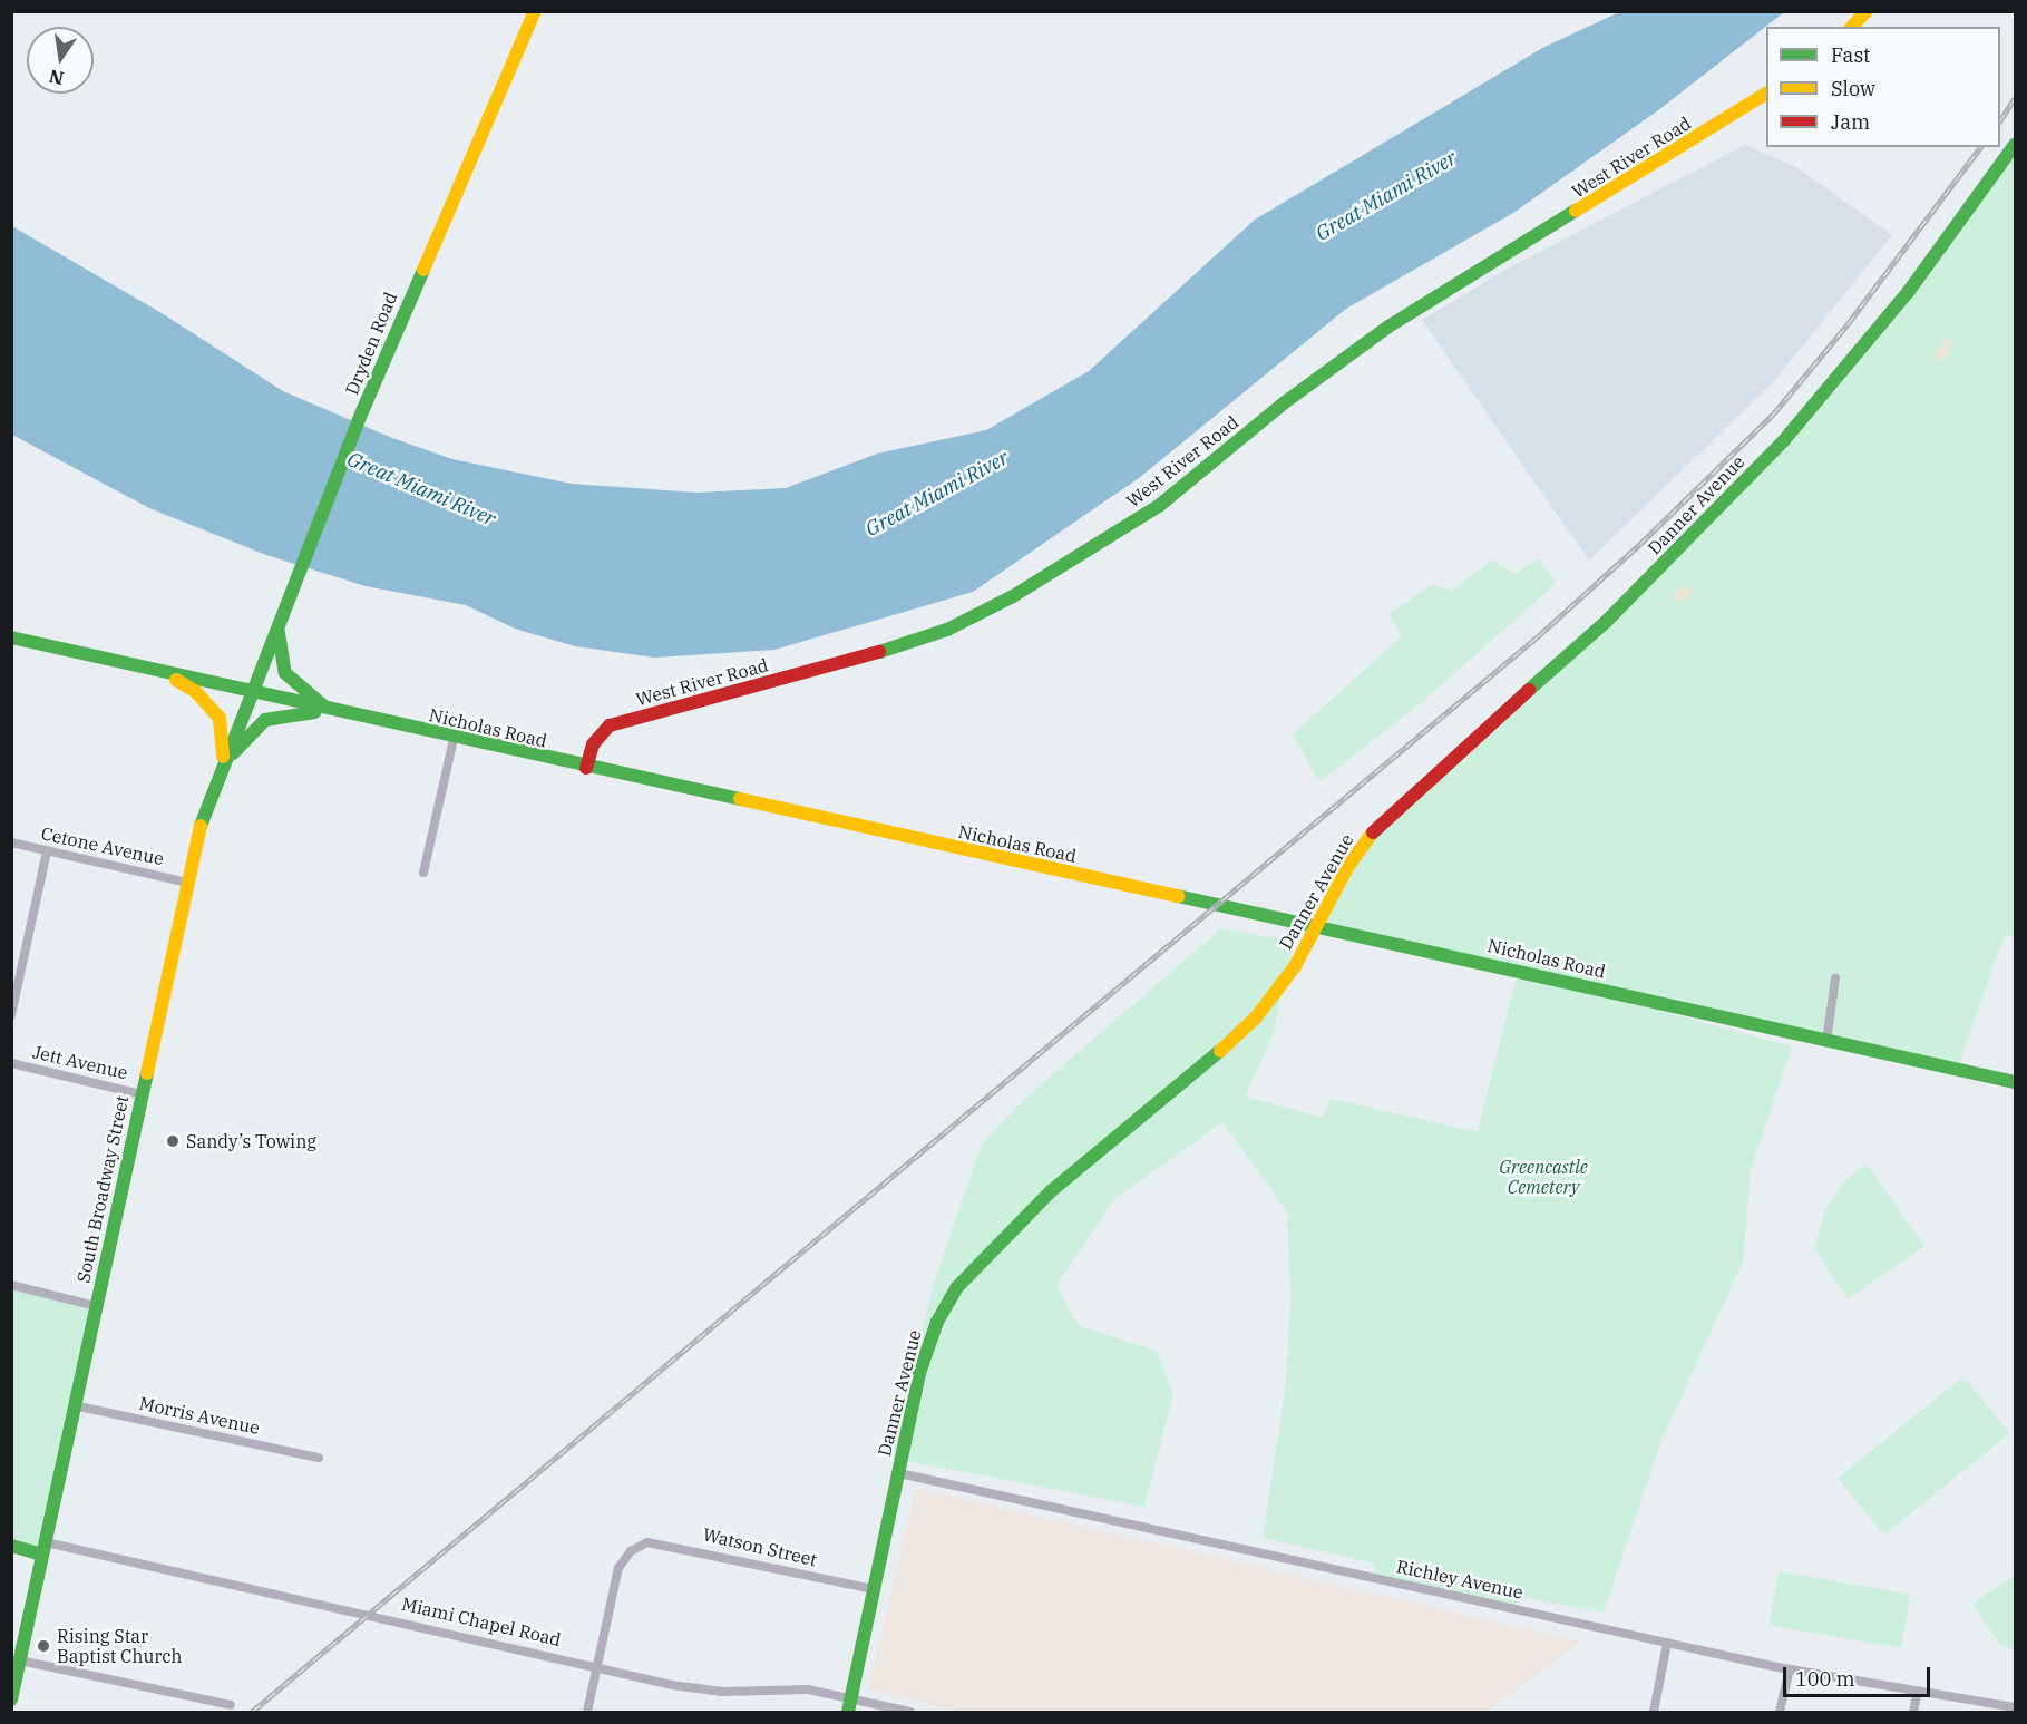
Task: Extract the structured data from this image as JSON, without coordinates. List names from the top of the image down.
{
  "streets": {
    "street": [
      "West River Road",
      "Dryden Road",
      "Danner Avenue",
      "Nicholas Road",
      "Cetone Avenue",
      "Jett Avenue",
      "South Broadway Street",
      "Morris Avenue",
      "Watson Street",
      "Richley Avenue",
      "Miami Chapel Road"
    ]
  },
  "crossings": [
    ["West River Road", "Nicholas Road"],
    ["Dryden Road", "Nicholas Road"],
    ["Dryden Road", "South Broadway Street"],
    ["Danner Avenue", "Nicholas Road"],
    ["Danner Avenue", "Watson Street"],
    ["Danner Avenue", "Richley Avenue"],
    ["Danner Avenue", "Miami Chapel Road"],
    ["Nicholas Road", "South Broadway Street"],
    ["Cetone Avenue", "South Broadway Street"],
    ["Jett Avenue", "South Broadway Street"],
    ["South Broadway Street", "Morris Avenue"],
    ["South Broadway Street", "Miami Chapel Road"],
    ["Watson Street", "Miami Chapel Road"]
  ],
  "water": ["Great Miami River"],
  "parks": ["Greencastle Cemetery"],
  "places": ["Sandy’s Towing", "Rising Star Baptist Church"],
  "legend": ["Fast", "Slow", "Jam"],
  "scale_bar": "100 m",
  "north": "bottom"
}
